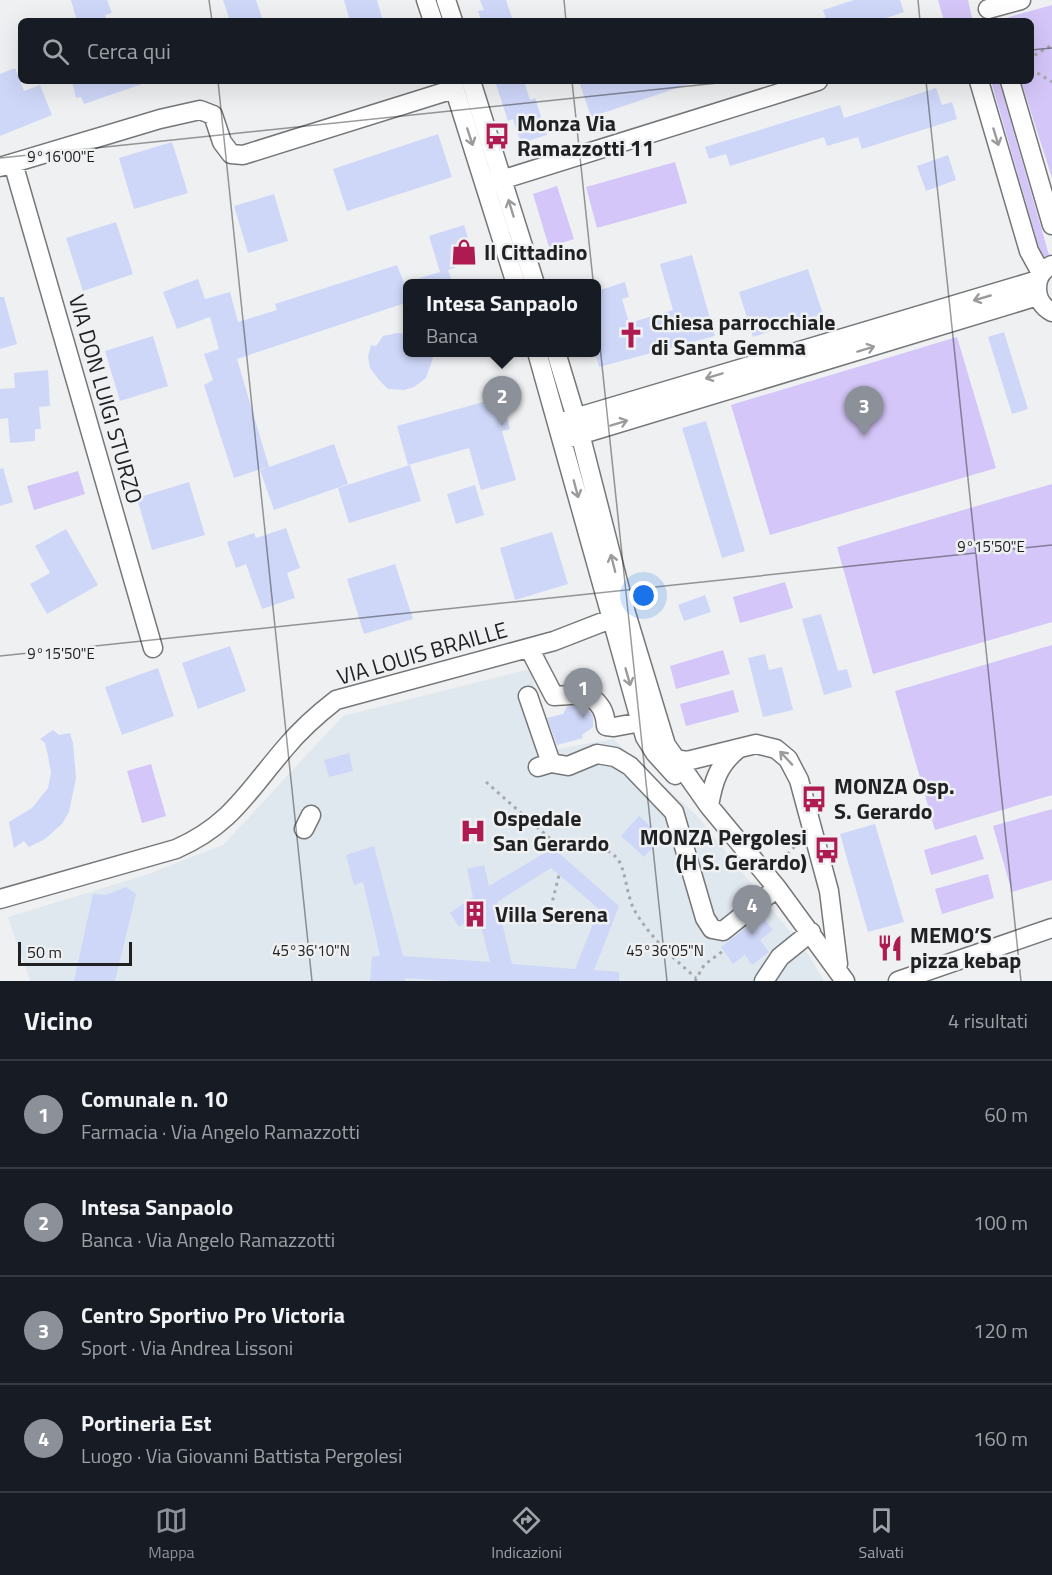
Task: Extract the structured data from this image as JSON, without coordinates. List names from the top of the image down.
{
  "streets": {
    "street": ["VIA DON LUIGI STURZO", "VIA LOUIS BRAILLE"]
  },
  "places": {
    "bus stop": ["Monza Via Ramazzotti 11", "MONZA Osp. S. Gerardo", "MONZA Pergolesi (H S. Gerardo)"],
    "shop": ["Il Cittadino"],
    "church": ["Chiesa parrocchiale di Santa Gemma"],
    "hospital": ["Ospedale San Gerardo"],
    "building": ["Villa Serena"],
    "restaurant": ["MEMO’S pizza kebap"]
  },
  "scale_bar": "50 m",
  "page": {
    "search": "Cerca qui",
    "popup": ["Intesa Sanpaolo", "Banca"],
    "pins": [
      "2",
      "3",
      "1",
      "4"
    ],
    "scale": "50 m",
    "heading": ["Vicino", "4 risultati"],
    "list": [
      {
        "mark": "1",
        "name": "Comunale n. 10",
        "note": "Farmacia · Via Angelo Ramazzotti",
        "value": "60 m"
      },
      {
        "mark": "2",
        "name": "Intesa Sanpaolo",
        "note": "Banca · Via Angelo Ramazzotti",
        "value": "100 m"
      },
      {
        "mark": "3",
        "name": "Centro Sportivo Pro Victoria",
        "note": "Sport · Via Andrea Lissoni",
        "value": "120 m"
      },
      {
        "mark": "4",
        "name": "Portineria Est",
        "note": "Luogo · Via Giovanni Battista Pergolesi",
        "value": "160 m"
      }
    ],
    "nav": ["Mappa", "Indicazioni", "Salvati"]
  },
  "coordinates": [
    "9°16'00\"E",
    "9°15'50\"E",
    "45°36'10\"N",
    "45°36'05\"N"
  ]
}
